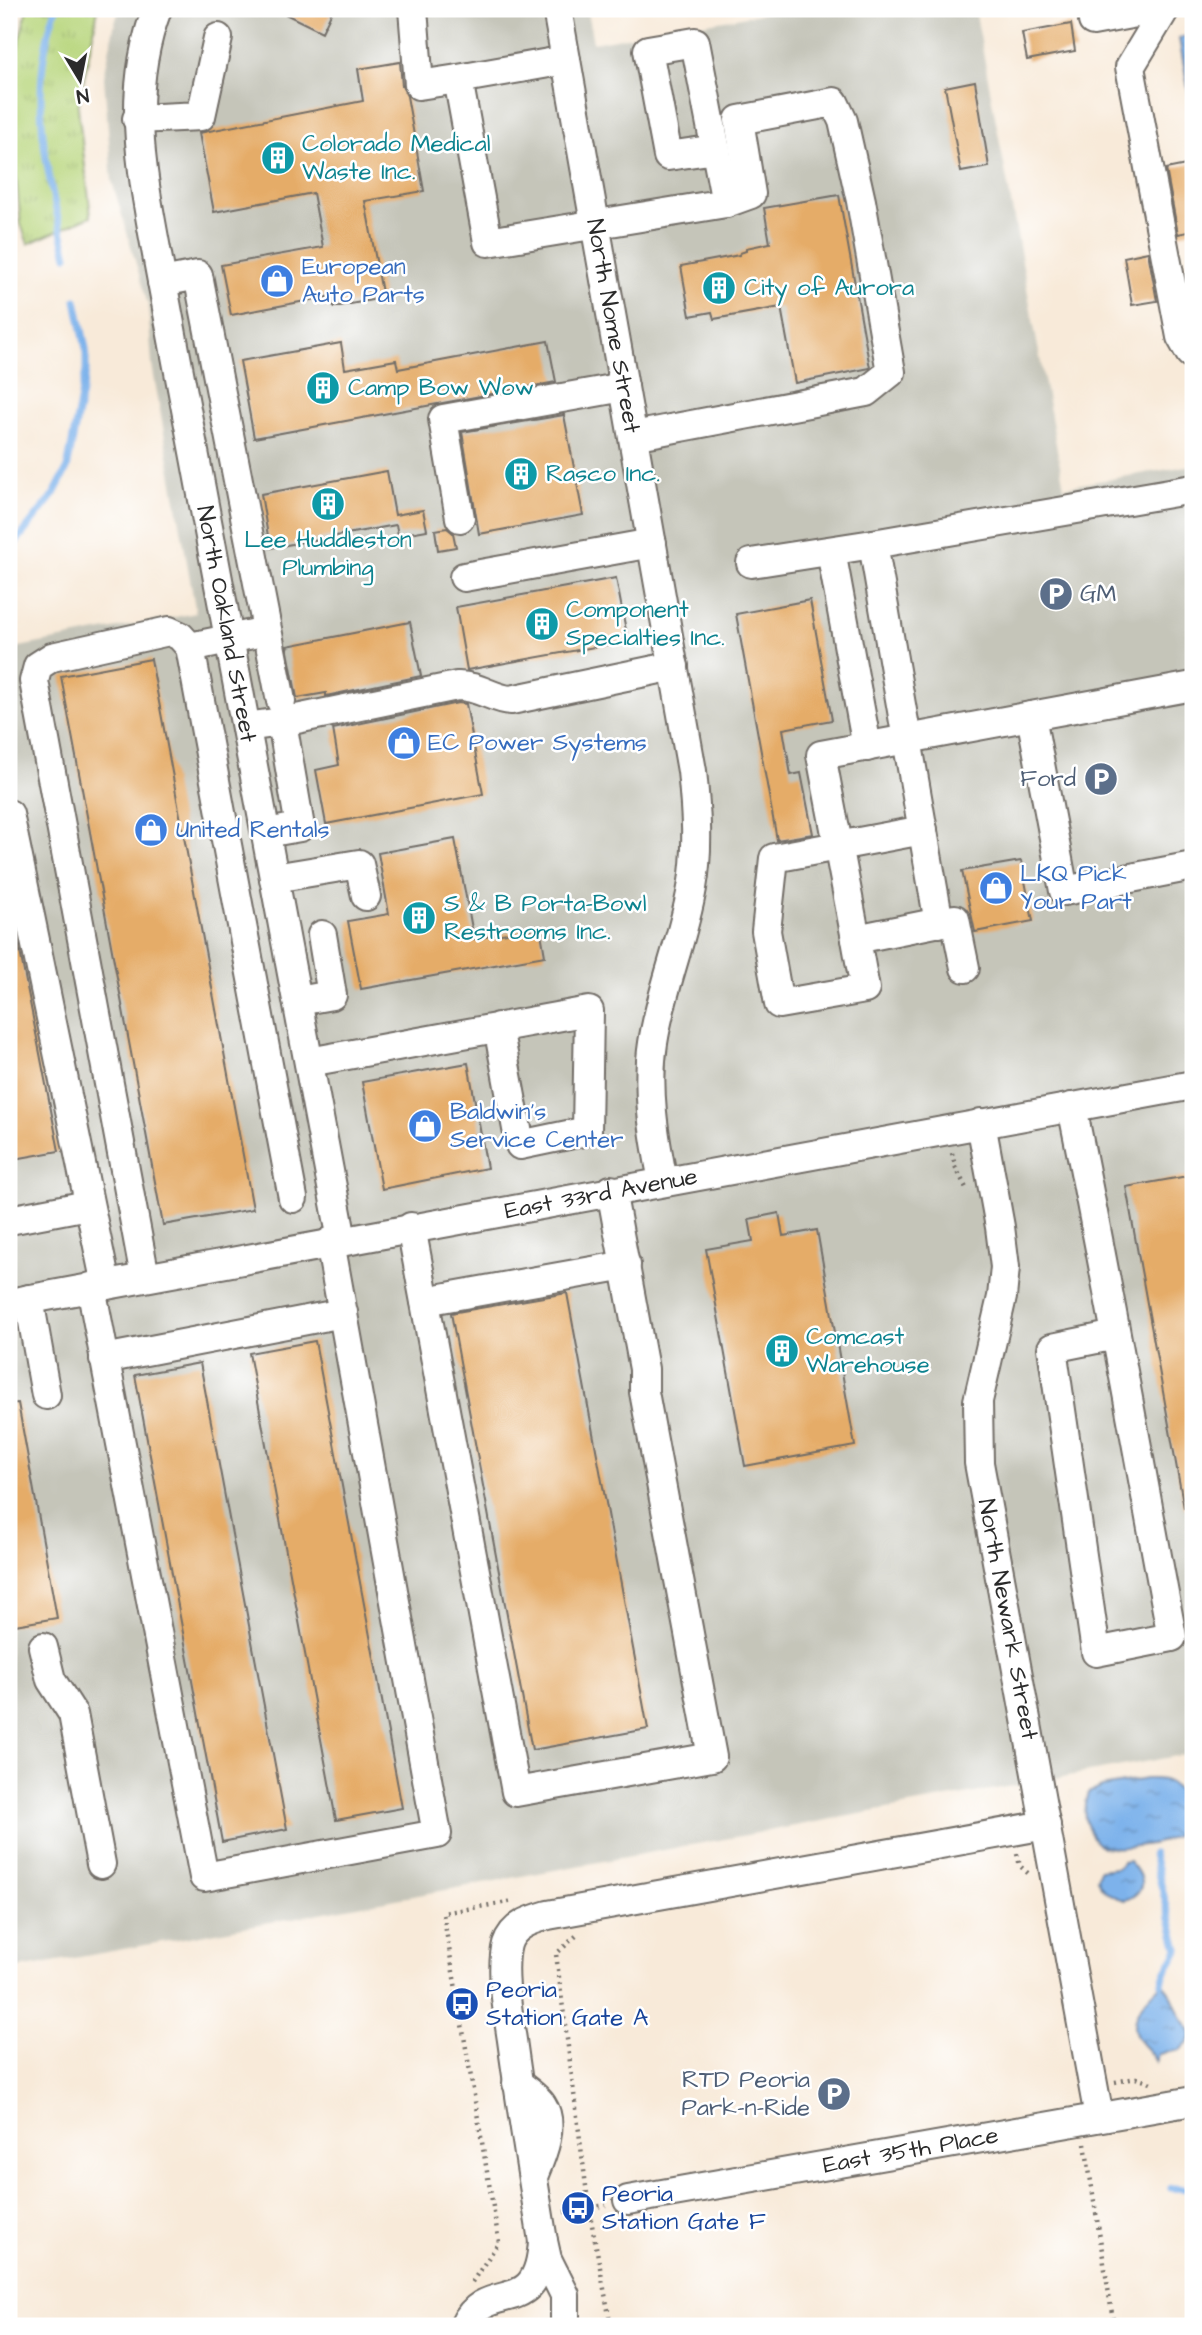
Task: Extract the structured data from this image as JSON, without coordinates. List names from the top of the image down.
{
  "streets": {
    "street": [
      "North Nome Street",
      "North Oakland Street",
      "East 33rd Avenue",
      "North Newark Street",
      "East 35th Place"
    ]
  },
  "crossings": [
    ["North Nome Street", "East 33rd Avenue"],
    ["North Oakland Street", "East 33rd Avenue"],
    ["East 33rd Avenue", "North Newark Street"],
    ["North Newark Street", "East 35th Place"]
  ],
  "places": {
    "building": [
      "Colorado Medical Waste Inc.",
      "City of Aurora",
      "Camp Bow Wow",
      "Rasco Inc.",
      "Lee Huddleston Plumbing",
      "Component Specialties Inc.",
      "S & B Porta-Bowl Restrooms Inc.",
      "Comcast Warehouse"
    ],
    "shop": [
      "European Auto Parts",
      "EC Power Systems",
      "United Rentals",
      "LKQ Pick Your Part",
      "Baldwin's Service Center"
    ],
    "parking": ["GM", "Ford", "RTD Peoria Park-n-Ride"],
    "bus stop": ["Peoria Station Gate A", "Peoria Station Gate F"]
  },
  "north": "bottom"
}
